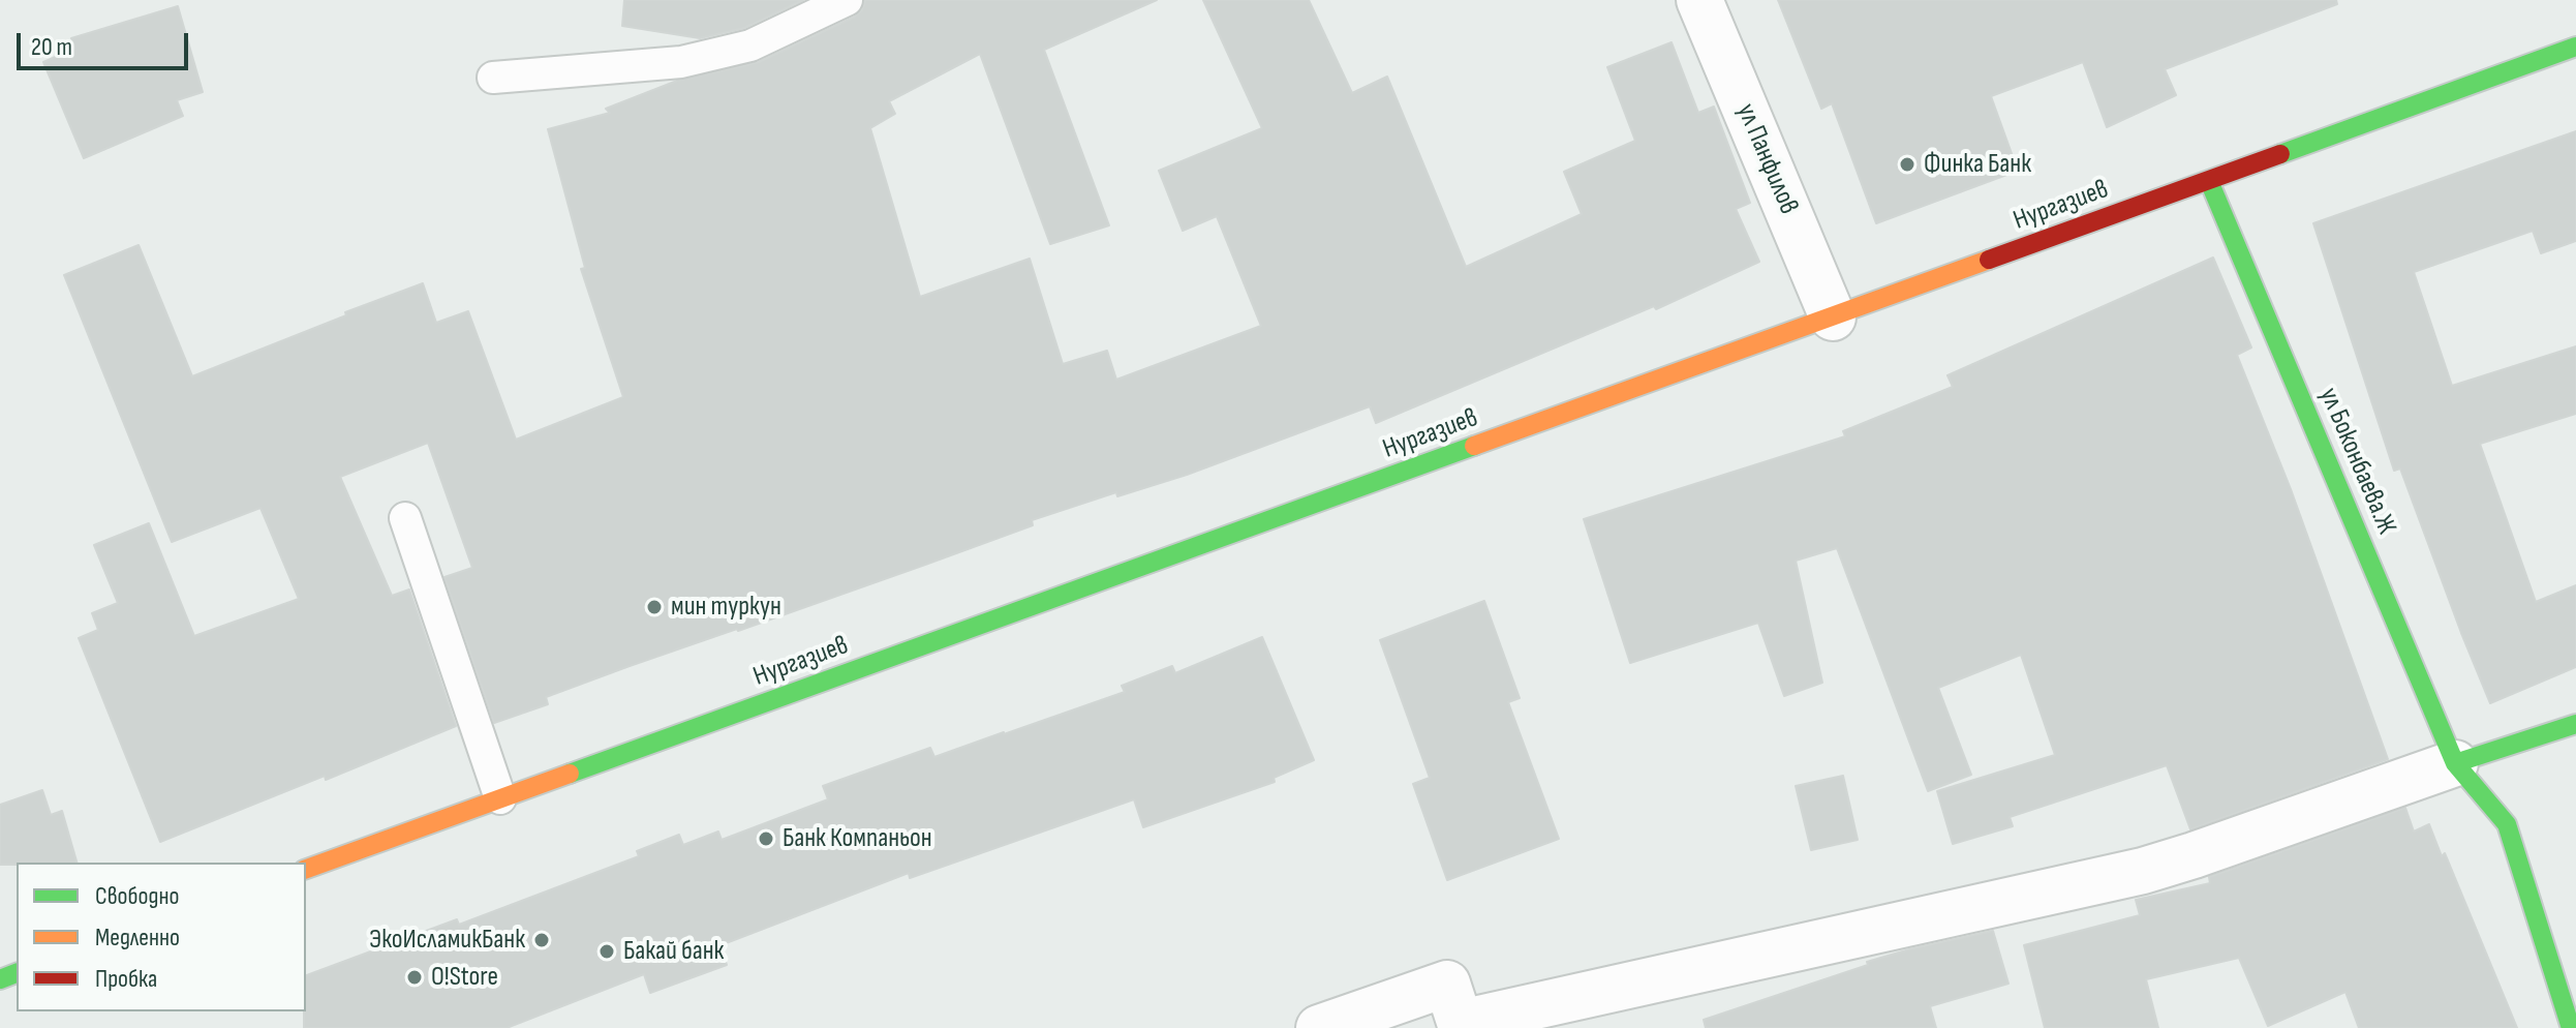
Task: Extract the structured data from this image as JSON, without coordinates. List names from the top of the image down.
{
  "streets": {
    "main road": ["Нургазиев", "ул Боконбаева.Ж"],
    "street": ["ул Панфилов"]
  },
  "crossings": [
    ["ул Панфилов", "Нургазиев"],
    ["Нургазиев", "ул Боконбаева.Ж"]
  ],
  "places": [
    "Финка Банк",
    "мин туркун",
    "Банк Компаньон",
    "ЭкоИсламикБанк",
    "Бакай банк",
    "O!Store"
  ],
  "legend": ["Свободно", "Медленно", "Пробка"],
  "scale_bar": "20 m"
}
